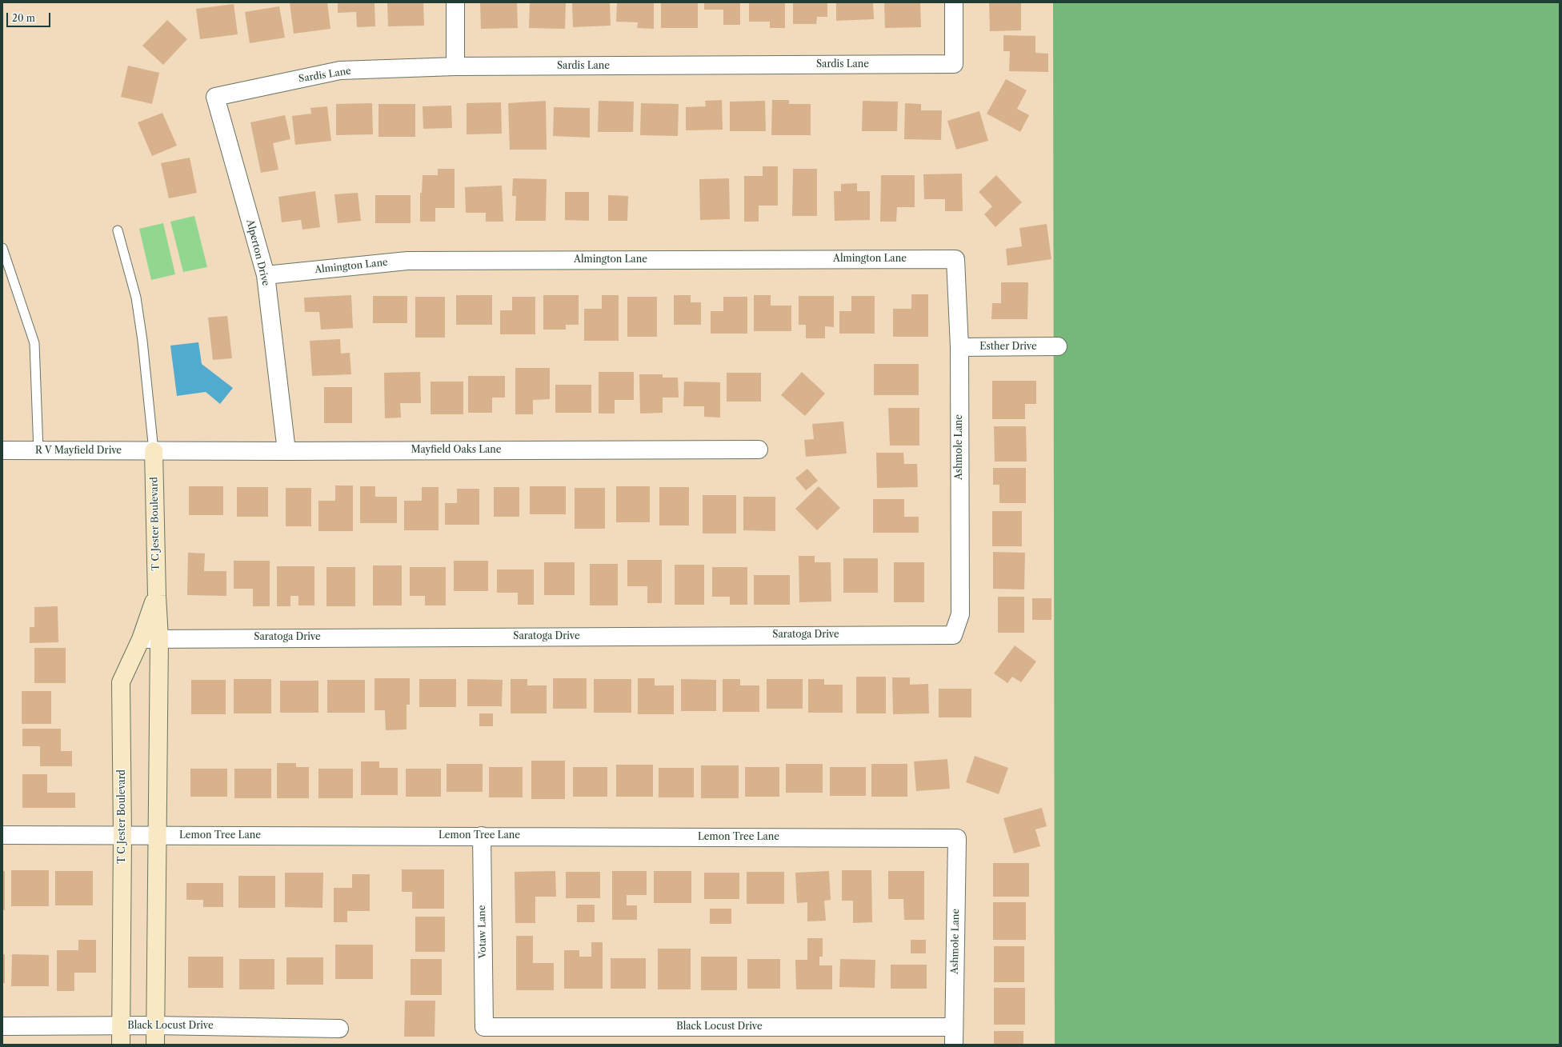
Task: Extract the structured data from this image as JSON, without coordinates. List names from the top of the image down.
{
  "streets": {
    "street": [
      "Sardis Lane",
      "Alperton Drive",
      "Almington Lane",
      "Esther Drive",
      "Ashmole Lane",
      "Mayfield Oaks Lane",
      "R V Mayfield Drive",
      "T C Jester Boulevard",
      "Saratoga Drive",
      "Lemon Tree Lane",
      "Votaw Lane",
      "Black Locust Drive"
    ]
  },
  "crossings": [
    ["Sardis Lane", "Alperton Drive"],
    ["Alperton Drive", "Almington Lane"],
    ["Alperton Drive", "Mayfield Oaks Lane"],
    ["Almington Lane", "Ashmole Lane"],
    ["Esther Drive", "Ashmole Lane"],
    ["Ashmole Lane", "Saratoga Drive"],
    ["Ashmole Lane", "Lemon Tree Lane"],
    ["Ashmole Lane", "Black Locust Drive"],
    ["Mayfield Oaks Lane", "R V Mayfield Drive"],
    ["Mayfield Oaks Lane", "T C Jester Boulevard"],
    ["R V Mayfield Drive", "T C Jester Boulevard"],
    ["T C Jester Boulevard", "Saratoga Drive"],
    ["T C Jester Boulevard", "Lemon Tree Lane"],
    ["T C Jester Boulevard", "Black Locust Drive"],
    ["Lemon Tree Lane", "Votaw Lane"],
    ["Votaw Lane", "Black Locust Drive"]
  ],
  "scale_bar": "20 m"
}
